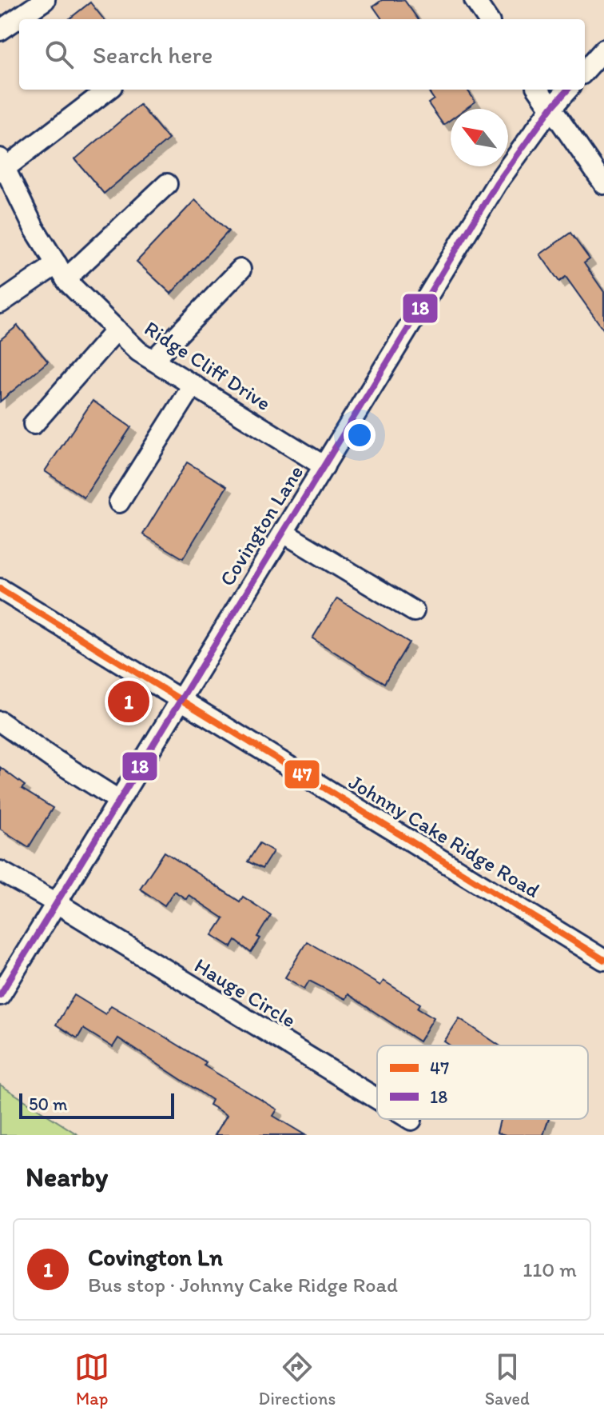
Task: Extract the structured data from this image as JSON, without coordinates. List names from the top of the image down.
{
  "streets": {
    "street": [
      "Ridge Cliff Drive",
      "Covington Lane",
      "Johnny Cake Ridge Road",
      "Hauge Circle"
    ]
  },
  "crossings": [
    ["Ridge Cliff Drive", "Covington Lane"],
    ["Covington Lane", "Johnny Cake Ridge Road"],
    ["Covington Lane", "Hauge Circle"]
  ],
  "lines": ["transit line 18", "transit line 47"],
  "legend": ["47", "18"],
  "scale_bar": "50 m",
  "north": "top left",
  "page": {
    "search": "Search here",
    "pins": "1",
    "scale": "50 m",
    "heading": "Nearby",
    "list": [
      {
        "mark": "1",
        "name": "Covington Ln",
        "note": "Bus stop · Johnny Cake Ridge Road",
        "value": "110 m"
      }
    ],
    "nav": ["Map", "Directions", "Saved"]
  }
}
